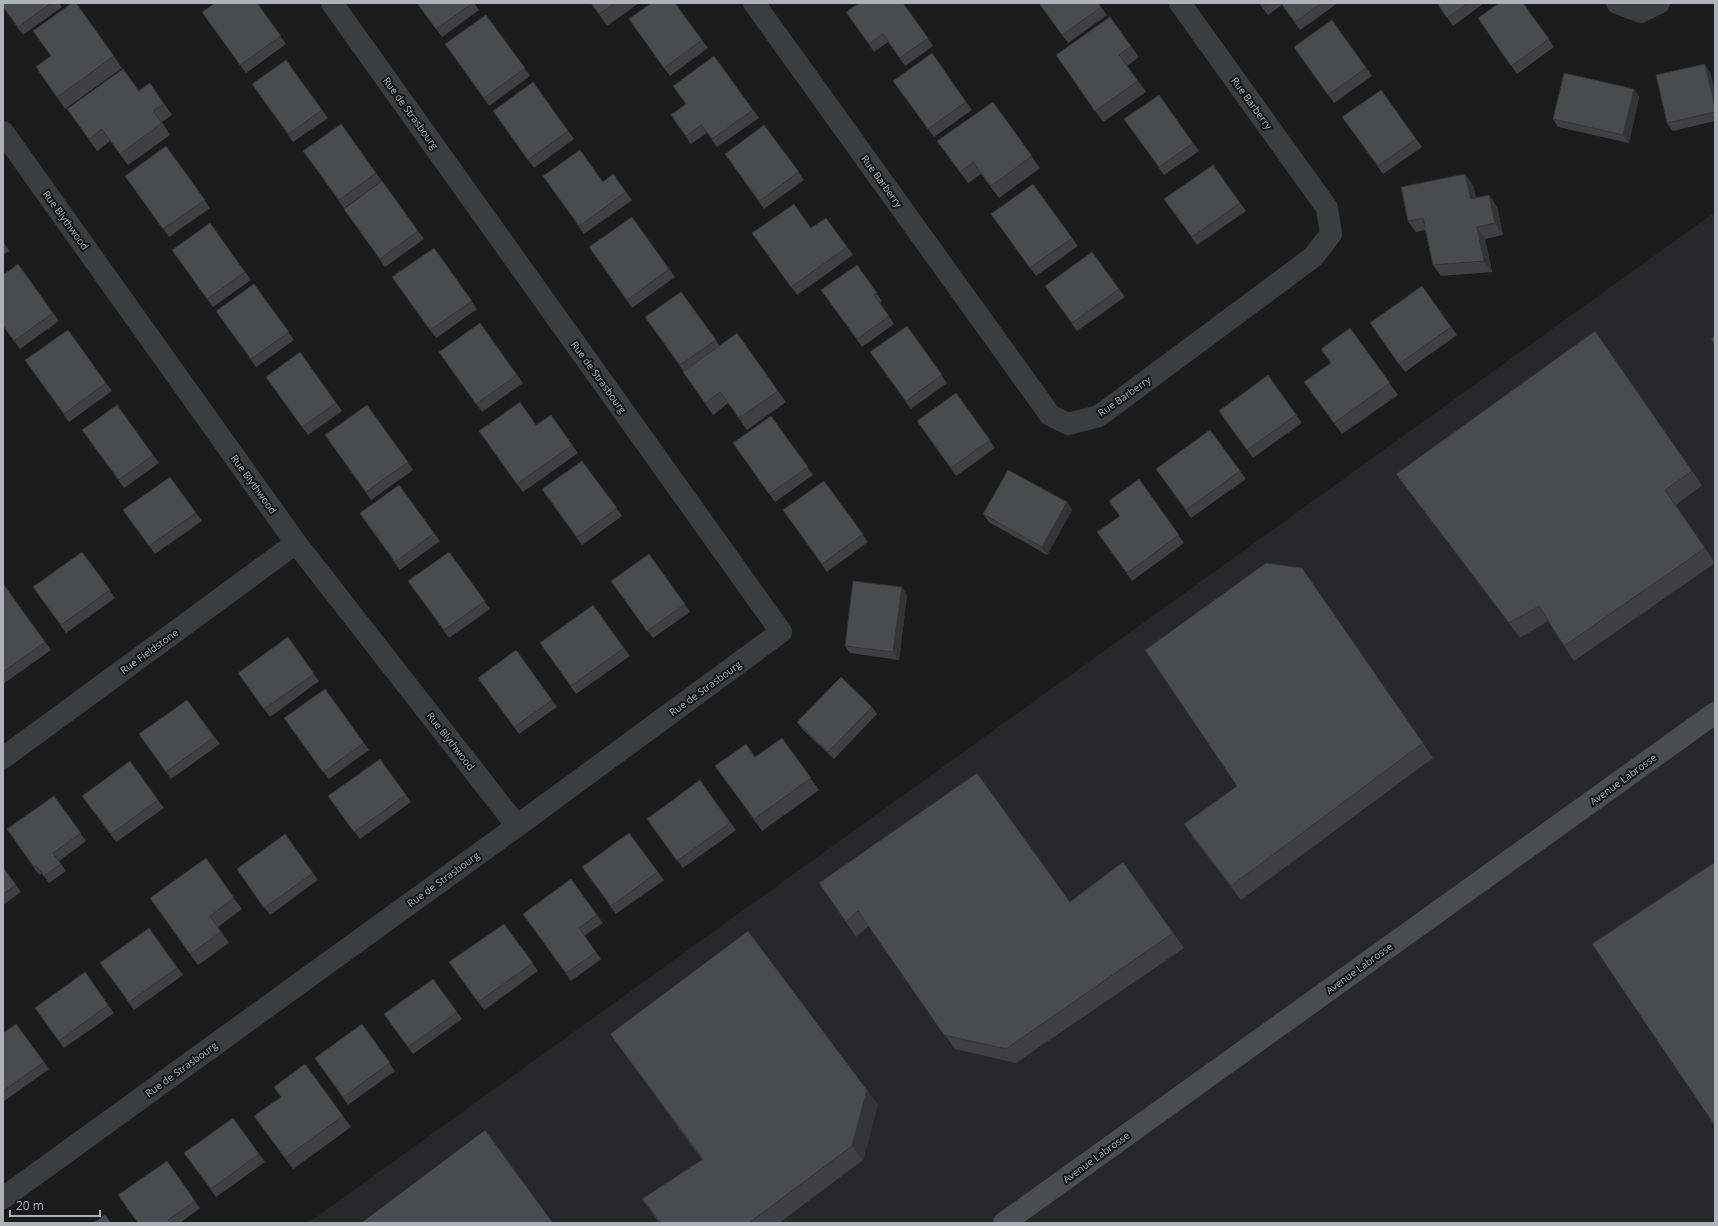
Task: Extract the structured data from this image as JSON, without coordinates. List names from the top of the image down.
{
  "streets": {
    "street": [
      "Rue Barberry",
      "Rue de Strasbourg",
      "Rue Blythwood",
      "Rue Fieldstone",
      "Avenue Labrosse"
    ]
  },
  "crossings": [
    ["Rue de Strasbourg", "Rue Blythwood"],
    ["Rue Blythwood", "Rue Fieldstone"]
  ],
  "scale_bar": "20 m"
}
